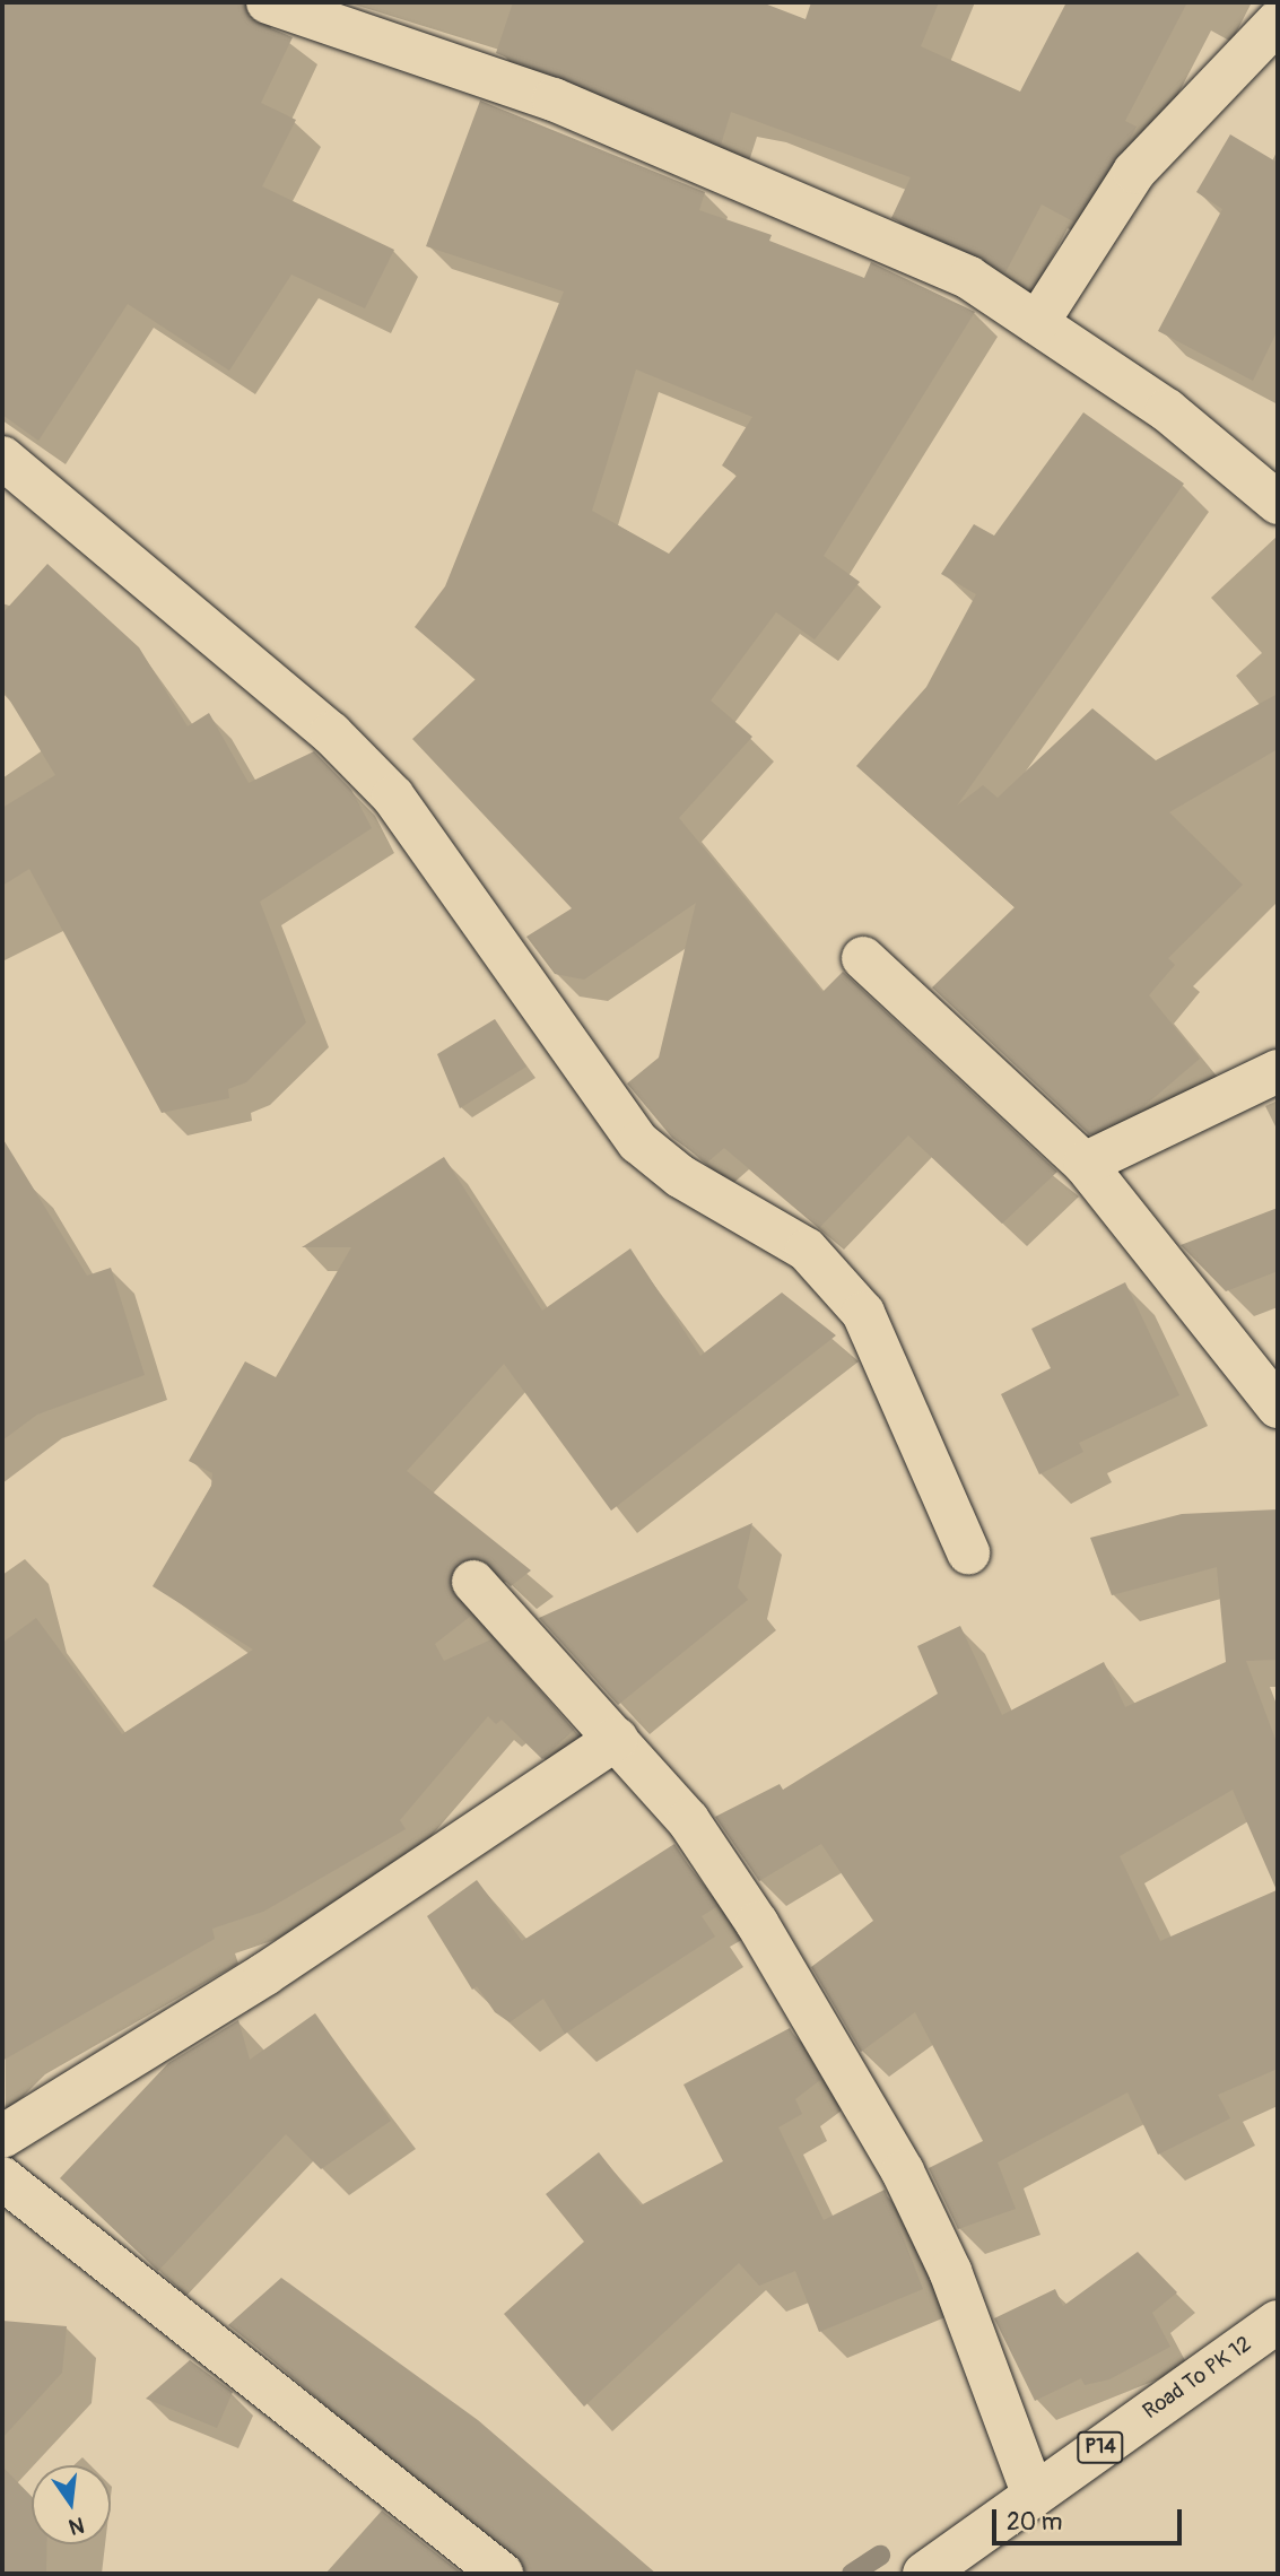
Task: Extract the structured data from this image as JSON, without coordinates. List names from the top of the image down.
{
  "streets": {
    "street": ["Road To PK 12", "P14"]
  },
  "scale_bar": "20 m",
  "north": "bottom"
}
